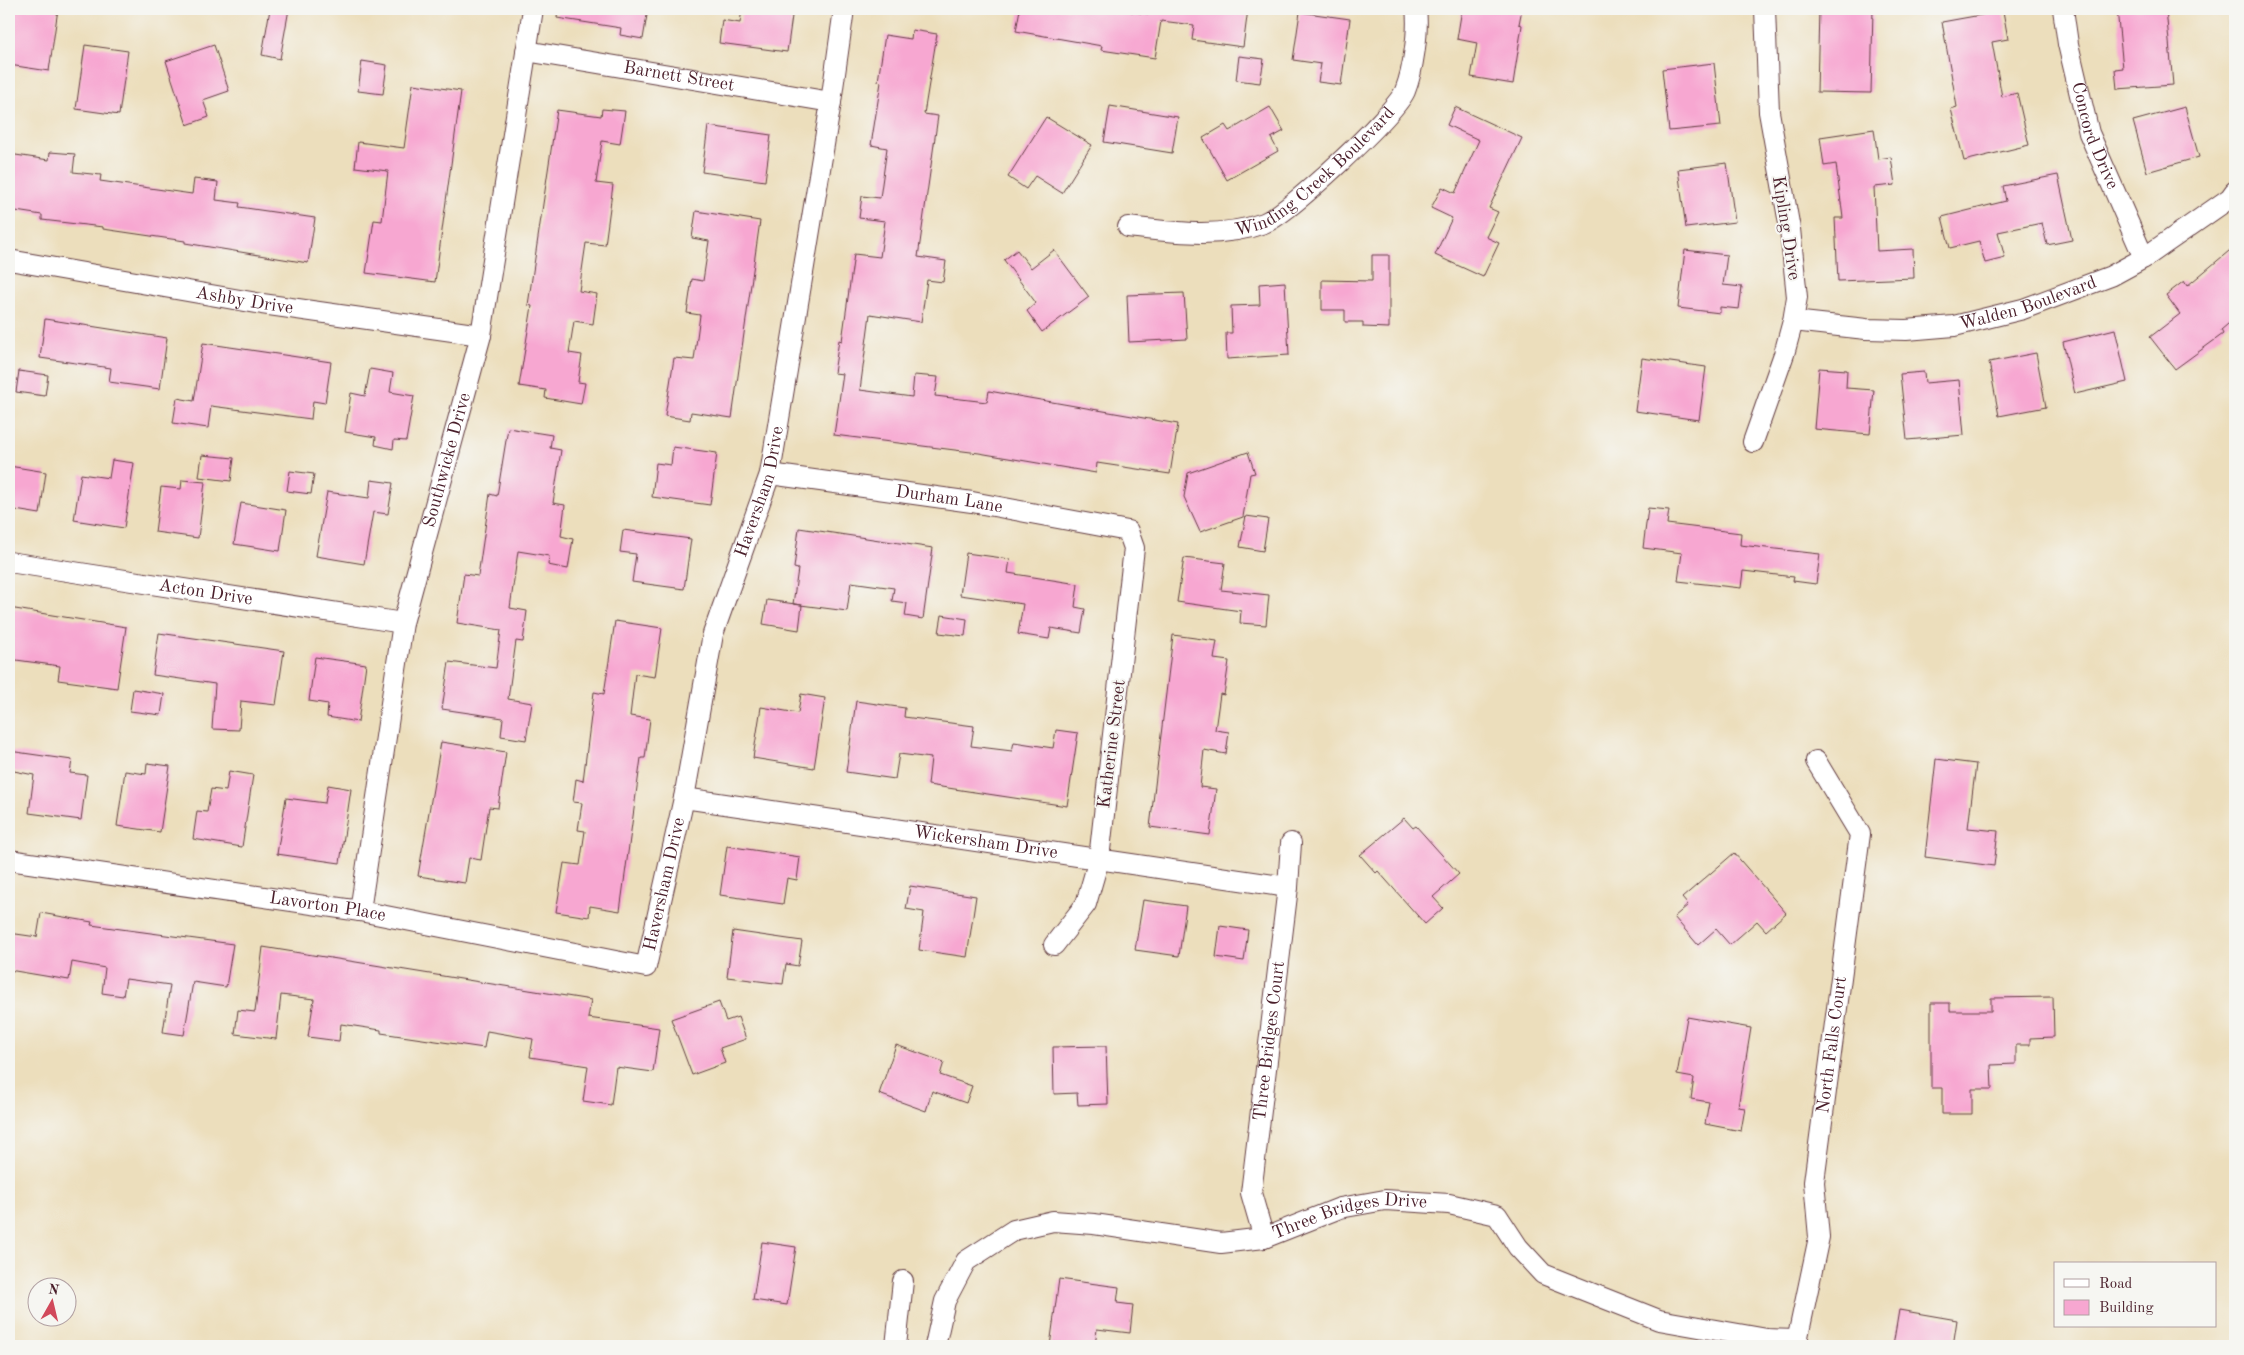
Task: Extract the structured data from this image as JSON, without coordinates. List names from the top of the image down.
{
  "streets": {
    "street": [
      "Barnett Street",
      "Concord Drive",
      "Winding Creek Boulevard",
      "Kipling Drive",
      "Ashby Drive",
      "Walden Boulevard",
      "Southwicke Drive",
      "Haversham Drive",
      "Durham Lane",
      "Acton Drive",
      "Katherine Street",
      "Wickersham Drive",
      "Lavorton Place",
      "Three Bridges Court",
      "North Falls Court",
      "Three Bridges Drive"
    ]
  },
  "crossings": [
    ["Barnett Street", "Southwicke Drive"],
    ["Barnett Street", "Haversham Drive"],
    ["Concord Drive", "Walden Boulevard"],
    ["Kipling Drive", "Walden Boulevard"],
    ["Ashby Drive", "Southwicke Drive"],
    ["Southwicke Drive", "Acton Drive"],
    ["Southwicke Drive", "Lavorton Place"],
    ["Haversham Drive", "Durham Lane"],
    ["Haversham Drive", "Wickersham Drive"],
    ["Haversham Drive", "Lavorton Place"],
    ["Durham Lane", "Katherine Street"],
    ["Katherine Street", "Wickersham Drive"],
    ["Wickersham Drive", "Three Bridges Court"],
    ["Three Bridges Court", "Three Bridges Drive"],
    ["North Falls Court", "Three Bridges Drive"]
  ],
  "legend": ["Road", "Building"],
  "north": "top"
}
